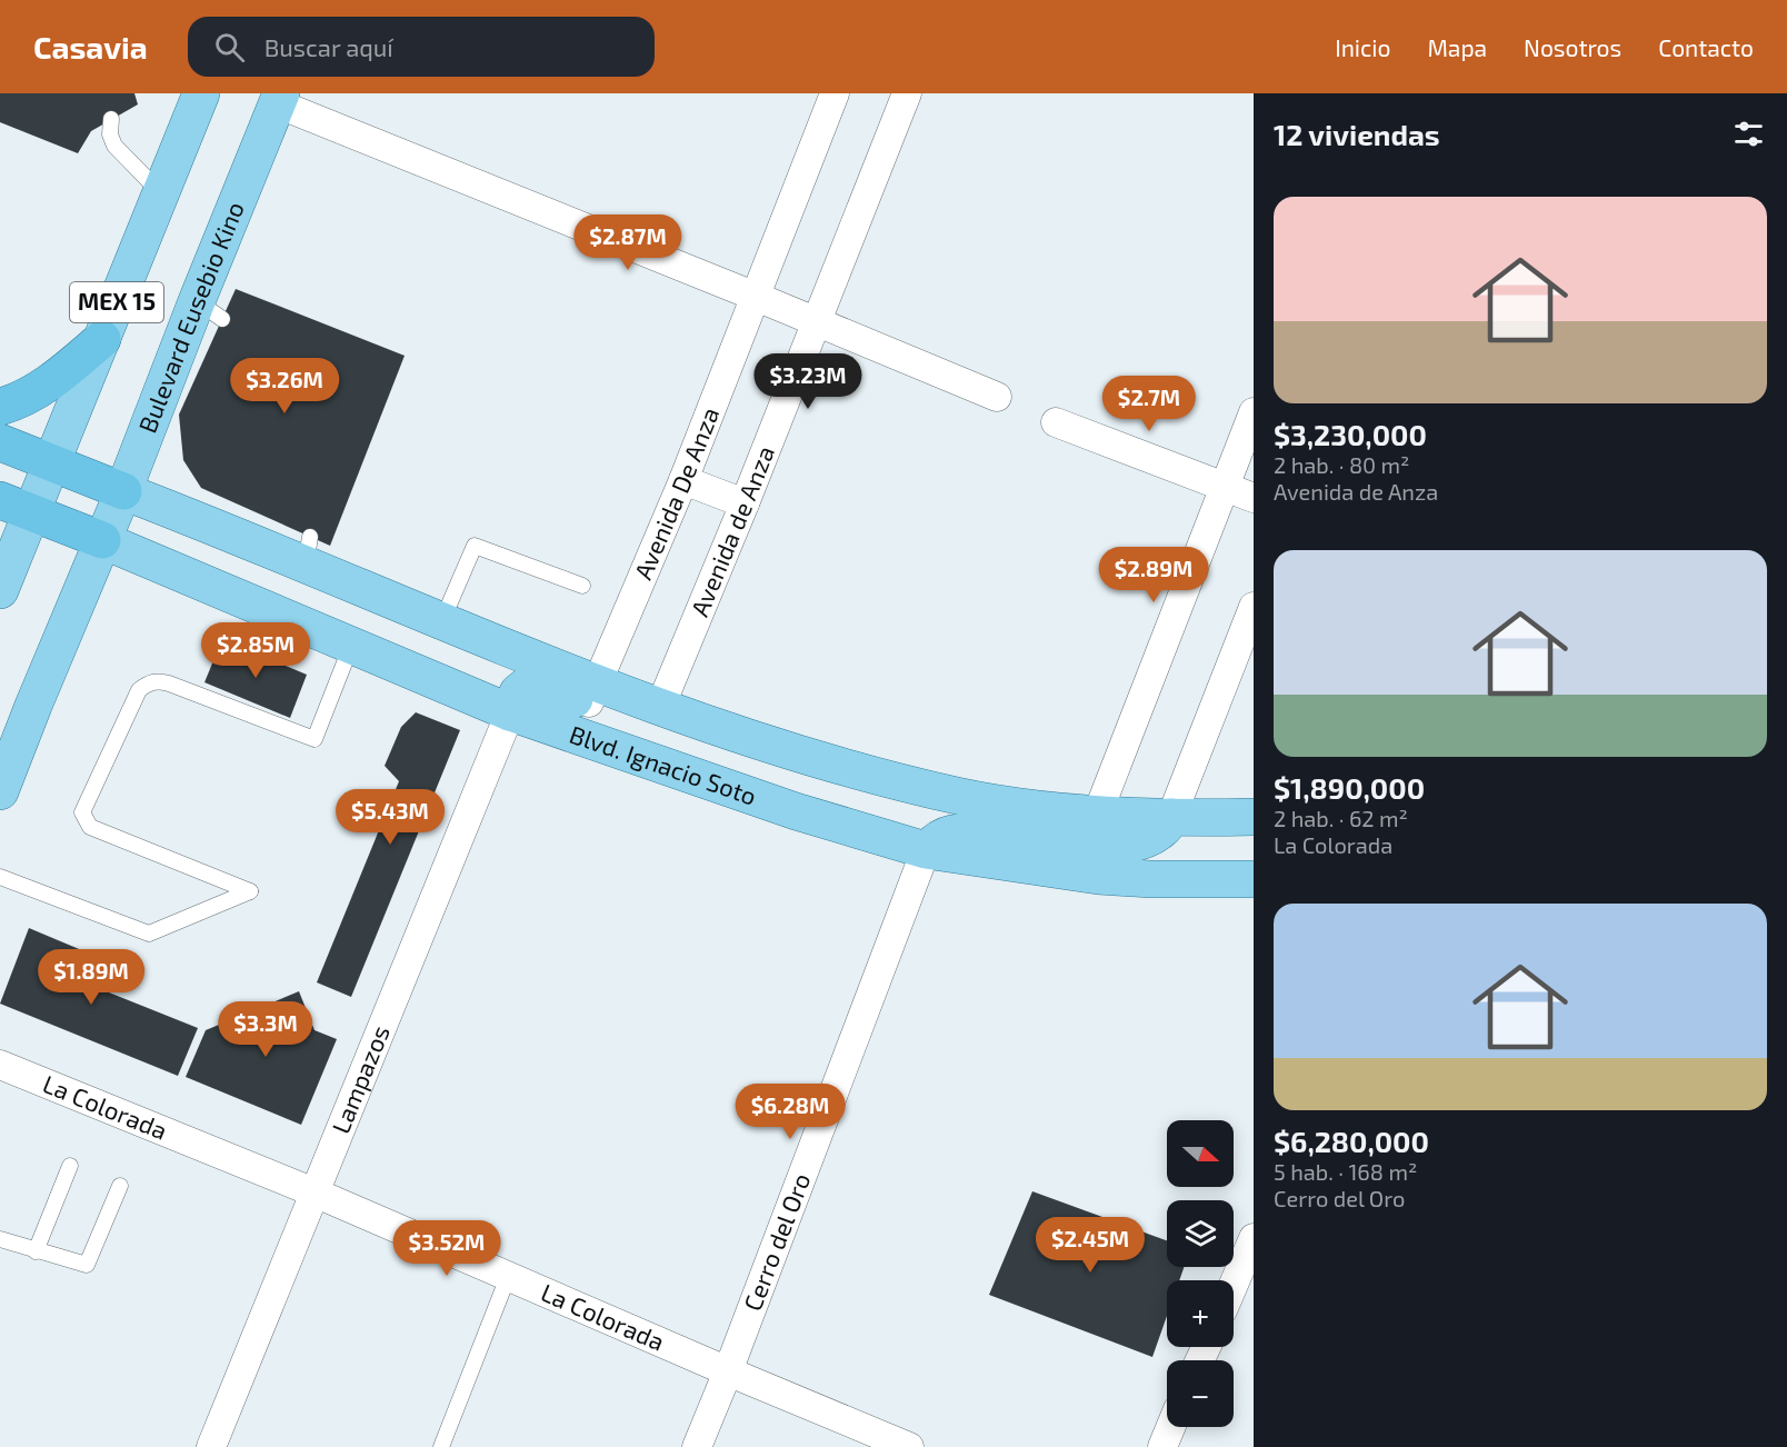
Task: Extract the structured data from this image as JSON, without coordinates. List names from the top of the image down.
{
  "streets": {
    "main road": ["MEX 15", "Bulevard Eusebio Kino", "Blvd. Ignacio Soto"],
    "street": [
      "Avenida De Anza",
      "Avenida de Anza",
      "Lampazos",
      "La Colorada",
      "Cerro del Oro"
    ]
  },
  "crossings": [
    ["MEX 15", "Bulevard Eusebio Kino"],
    ["MEX 15", "Blvd. Ignacio Soto"],
    ["Bulevard Eusebio Kino", "Blvd. Ignacio Soto"],
    ["Blvd. Ignacio Soto", "Lampazos"],
    ["Blvd. Ignacio Soto", "Cerro del Oro"],
    ["Lampazos", "La Colorada"],
    ["La Colorada", "Cerro del Oro"]
  ],
  "north": "right",
  "page": {
    "header": "Casavia",
    "search": "Buscar aquí",
    "nav": [
      "Inicio",
      "Mapa",
      "Nosotros",
      "Contacto"
    ],
    "heading": "12 viviendas",
    "list": [
      {
        "name": "$3,230,000",
        "note": "2 hab. · 80 m² · Avenida de Anza"
      },
      {
        "name": "$1,890,000",
        "note": "2 hab. · 62 m² · La Colorada"
      },
      {
        "name": "$6,280,000",
        "note": "5 hab. · 168 m² · Cerro del Oro"
      }
    ],
    "price": [
      "$2.87M",
      "$3.23M",
      "$3.26M",
      "$2.7M",
      "$2.89M",
      "$2.85M",
      "$5.43M",
      "$1.89M",
      "$3.3M",
      "$6.28M",
      "$2.45M",
      "$3.52M"
    ],
    "map_buttons": ["+", "−"]
  }
}
